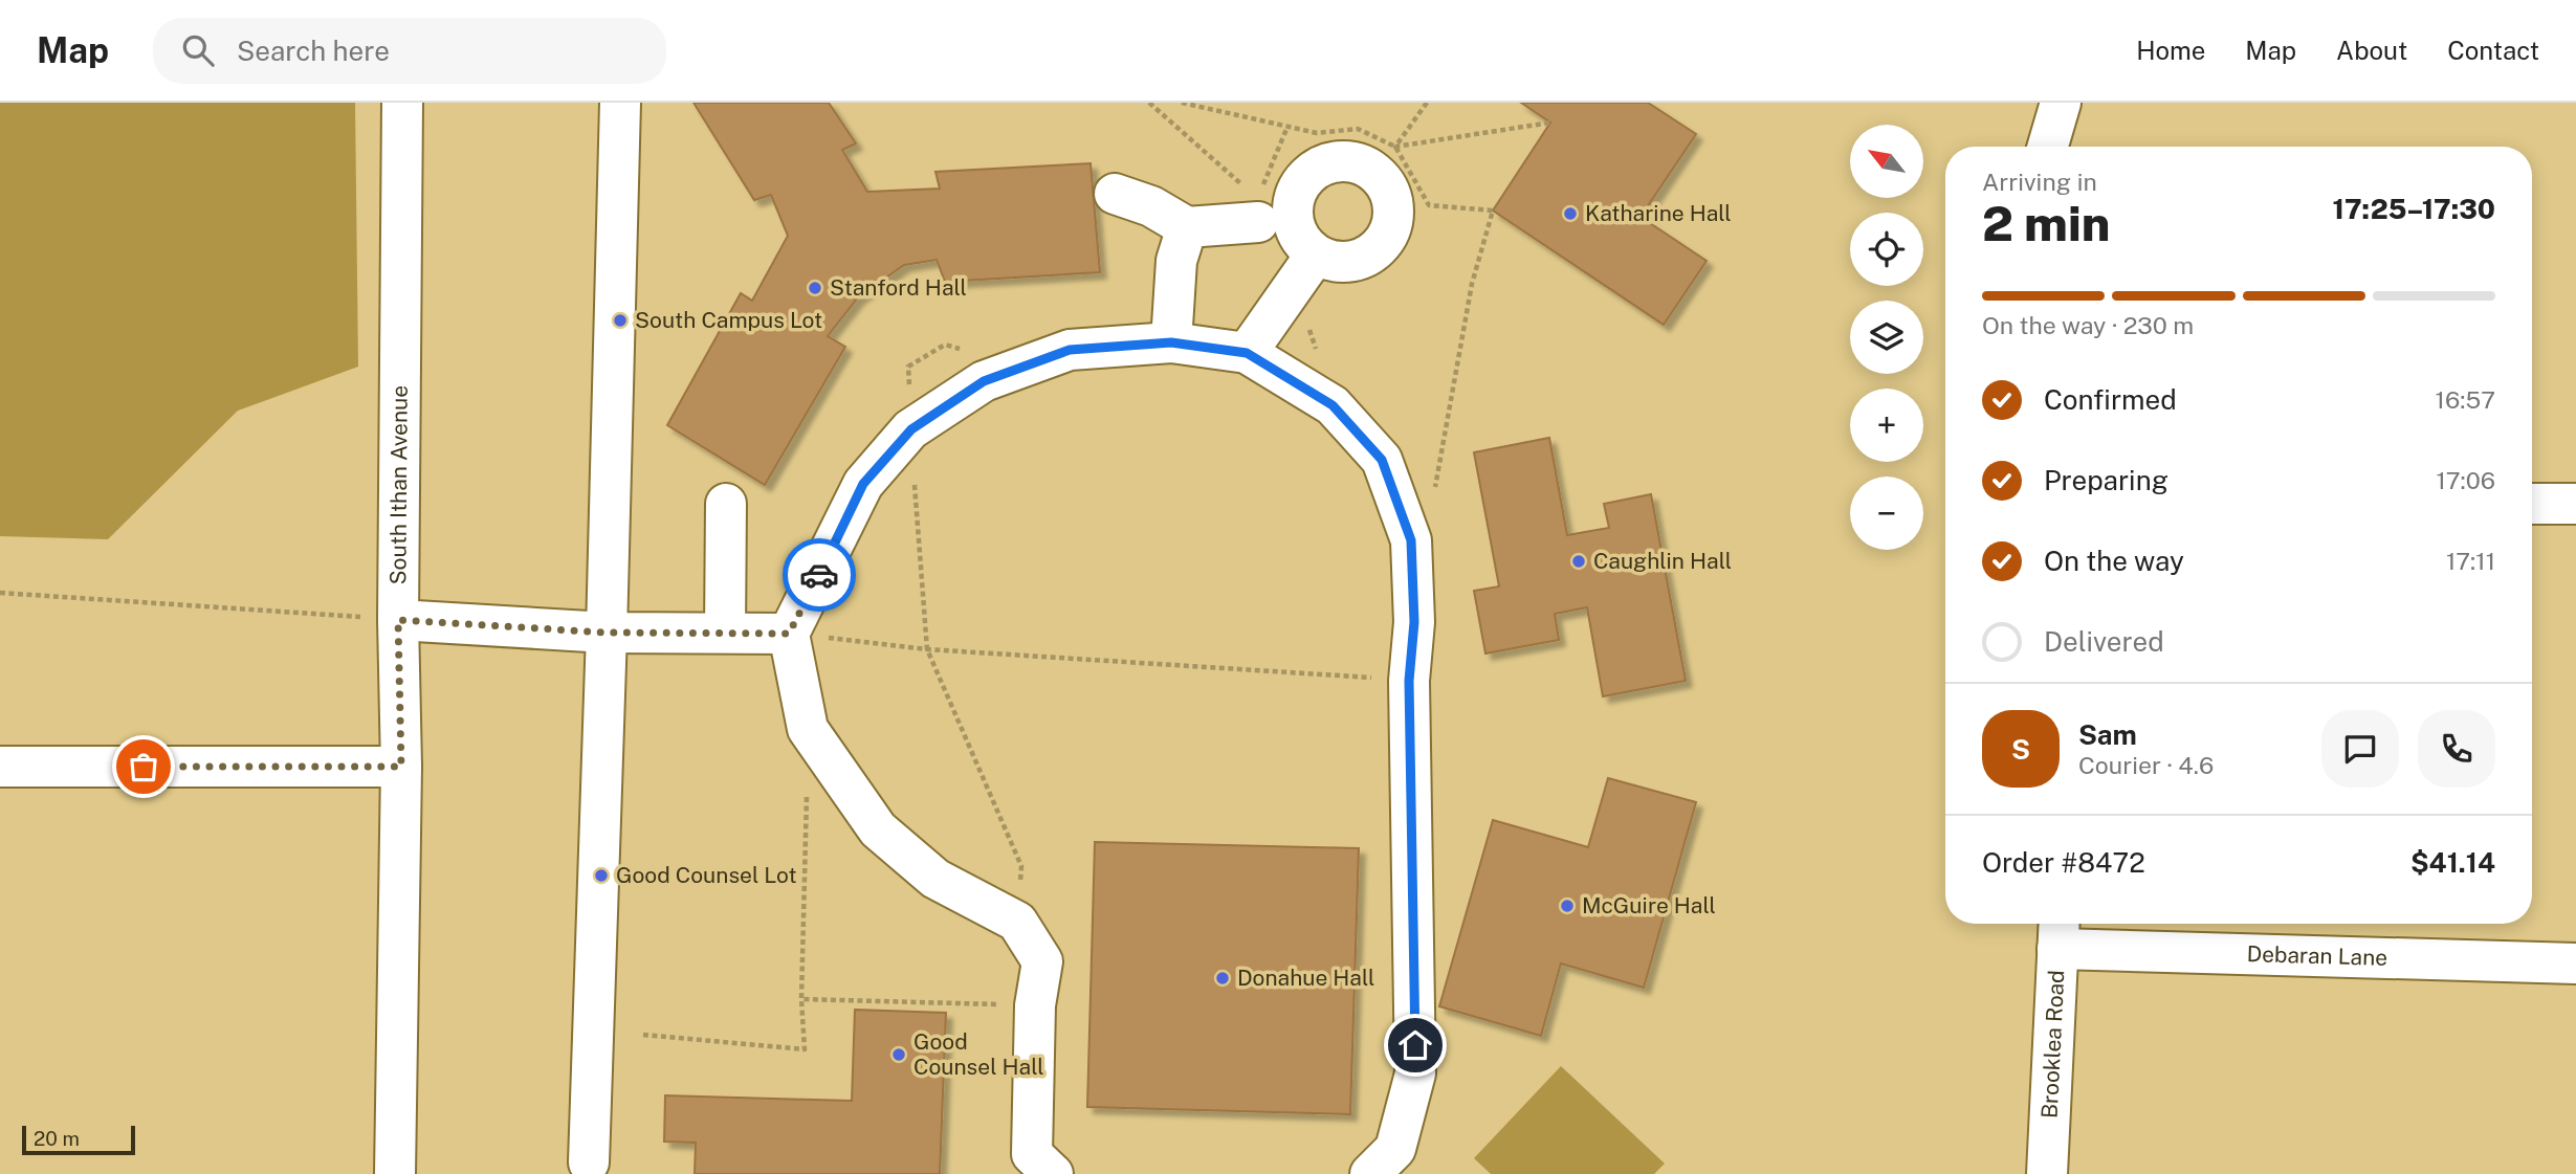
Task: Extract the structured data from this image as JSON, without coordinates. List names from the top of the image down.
{
  "streets": {
    "street": ["South Ithan Avenue", "Debaran Lane", "Brooklea Road"]
  },
  "crossings": [
    ["Debaran Lane", "Brooklea Road"]
  ],
  "places": [
    "Katharine Hall",
    "Stanford Hall",
    "South Campus Lot",
    "Caughlin Hall",
    "Good Counsel Lot",
    "McGuire Hall",
    "Donahue Hall",
    "Good Counsel Hall"
  ],
  "scale_bar": "20 m",
  "north": "top left",
  "page": {
    "header": "Map",
    "search": "Search here",
    "nav": [
      "Home",
      "Map",
      "About",
      "Contact"
    ],
    "map_buttons": ["+", "−"],
    "heading": ["2 min", "Arriving in", "17:25–17:30"],
    "panel": [
      "Sam",
      "Courier · 4.6",
      "Order #8472",
      "$41.14"
    ],
    "bar": "On the way · 230 m",
    "list": [
      ["Confirmed", "16:57"],
      ["Preparing", "17:06"],
      ["On the way", "17:11"],
      "Delivered"
    ],
    "round": "S",
    "scale": "20 m"
  }
}
